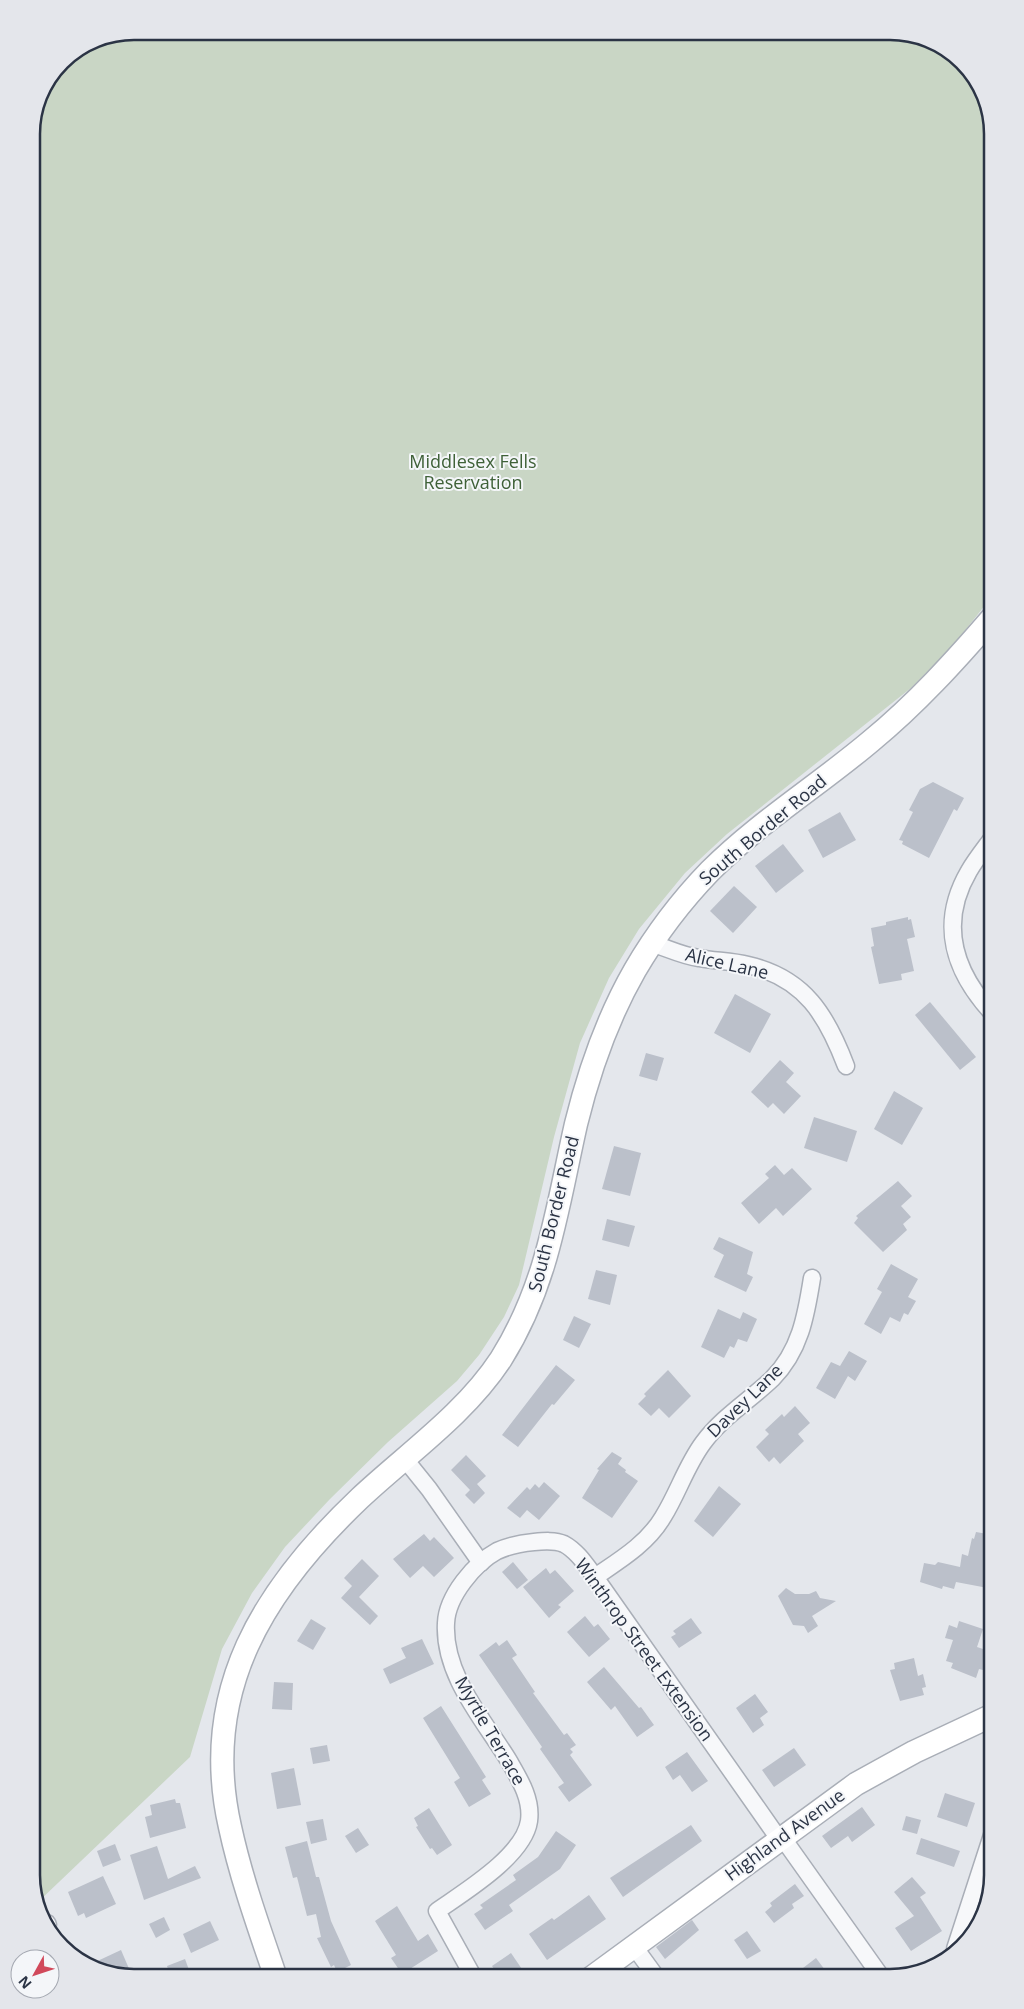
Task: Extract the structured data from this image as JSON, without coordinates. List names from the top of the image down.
{
  "streets": {
    "main road": ["South Border Road", "Highland Avenue"],
    "street": [
      "Alice Lane",
      "Davey Lane",
      "Winthrop Street Extension",
      "Myrtle Terrace"
    ]
  },
  "crossings": [
    ["South Border Road", "Alice Lane"],
    ["Davey Lane", "Winthrop Street Extension"],
    ["Winthrop Street Extension", "Myrtle Terrace"],
    ["Winthrop Street Extension", "Highland Avenue"]
  ],
  "parks": ["Middlesex Fells Reservation"],
  "north": "bottom left"
}
